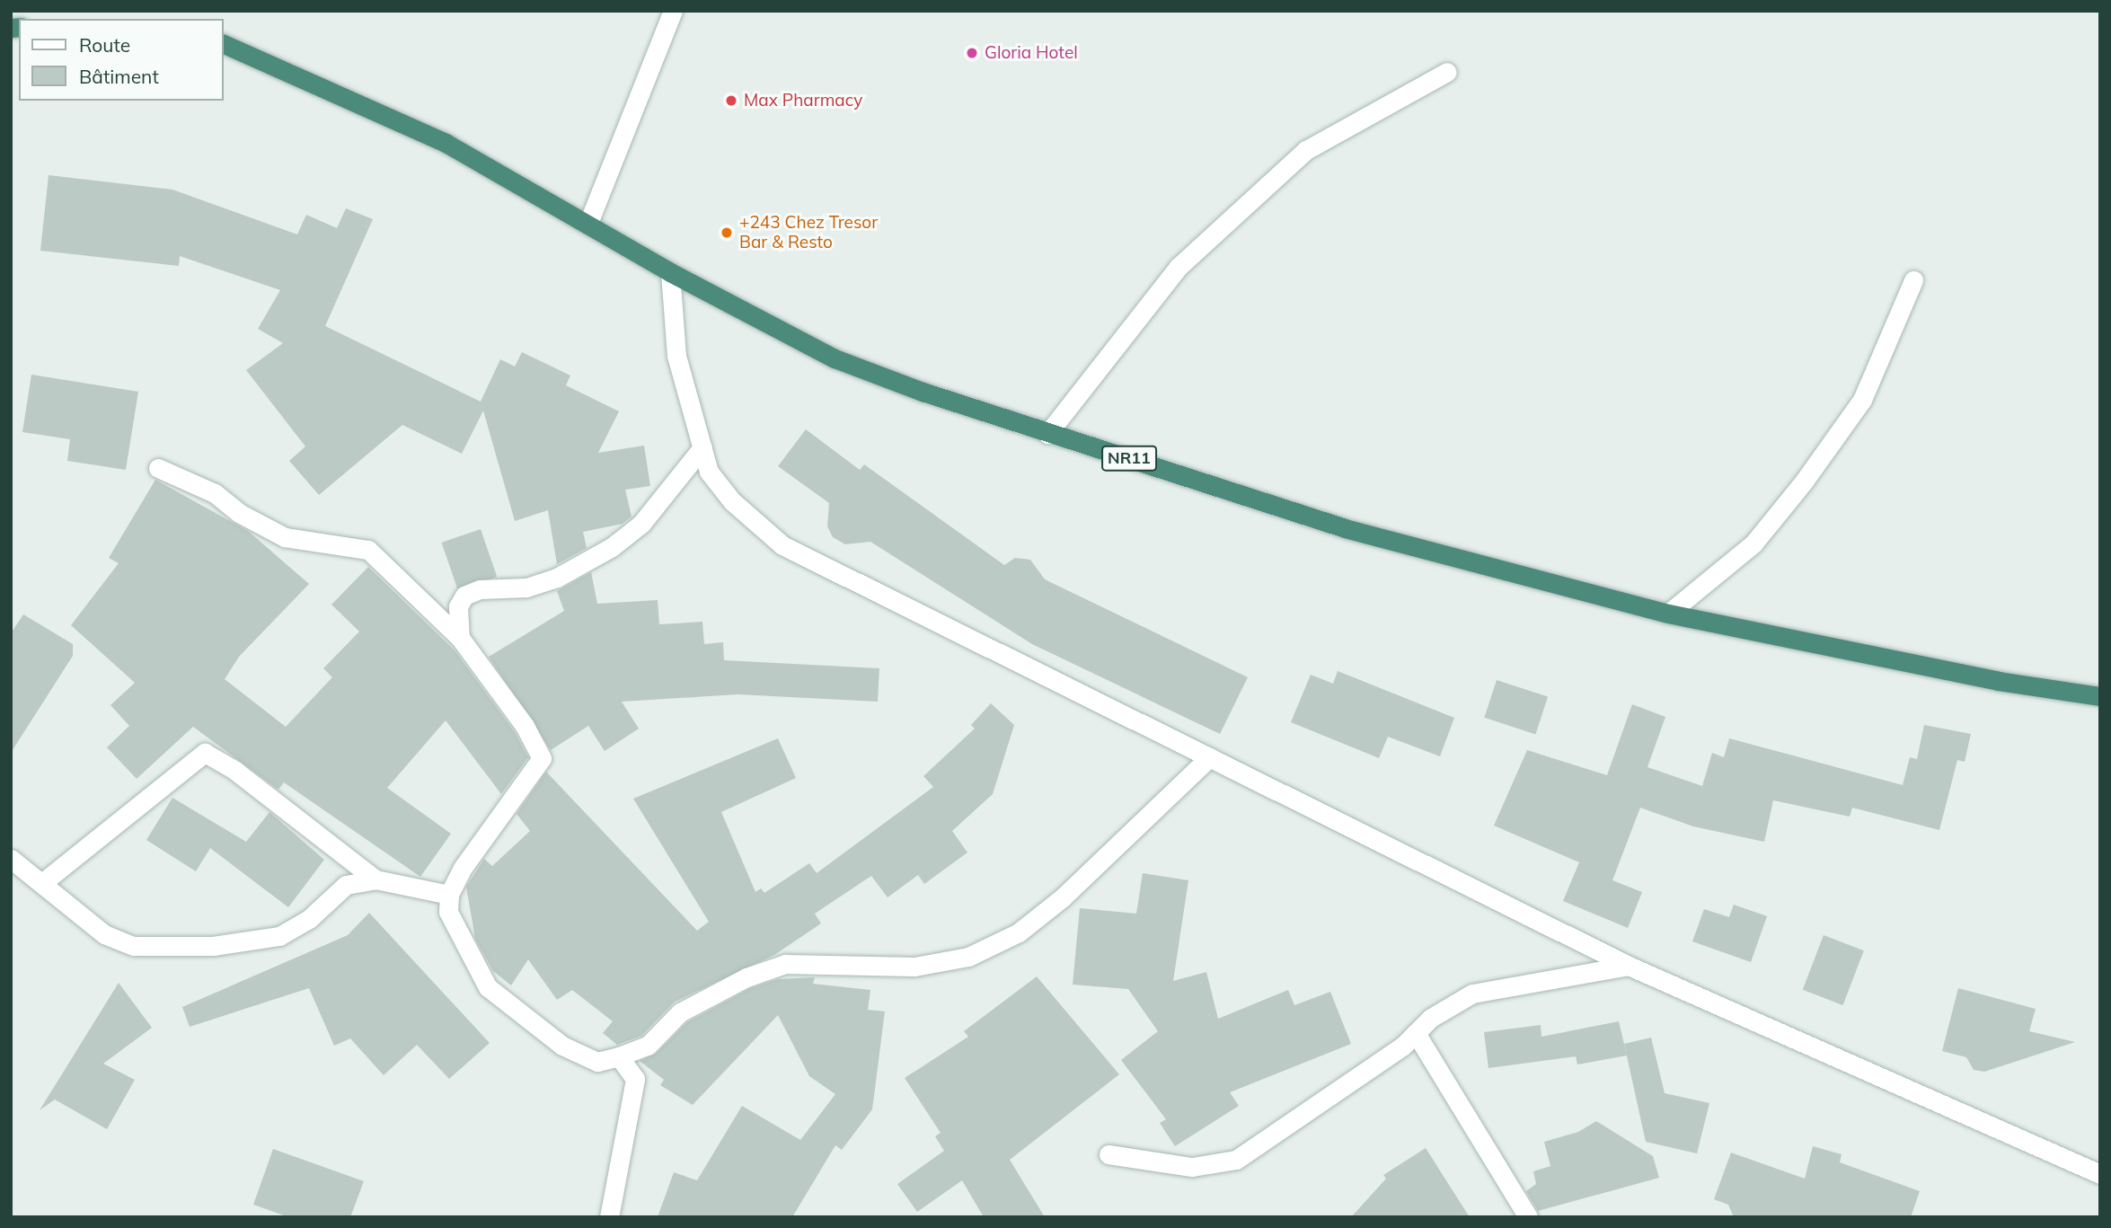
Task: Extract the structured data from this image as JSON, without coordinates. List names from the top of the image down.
{
  "streets": {
    "highway": ["NR11"]
  },
  "places": ["Gloria Hotel", "Max Pharmacy", "+243 Chez Tresor Bar & Resto"],
  "legend": ["Route", "Bâtiment"]
}
